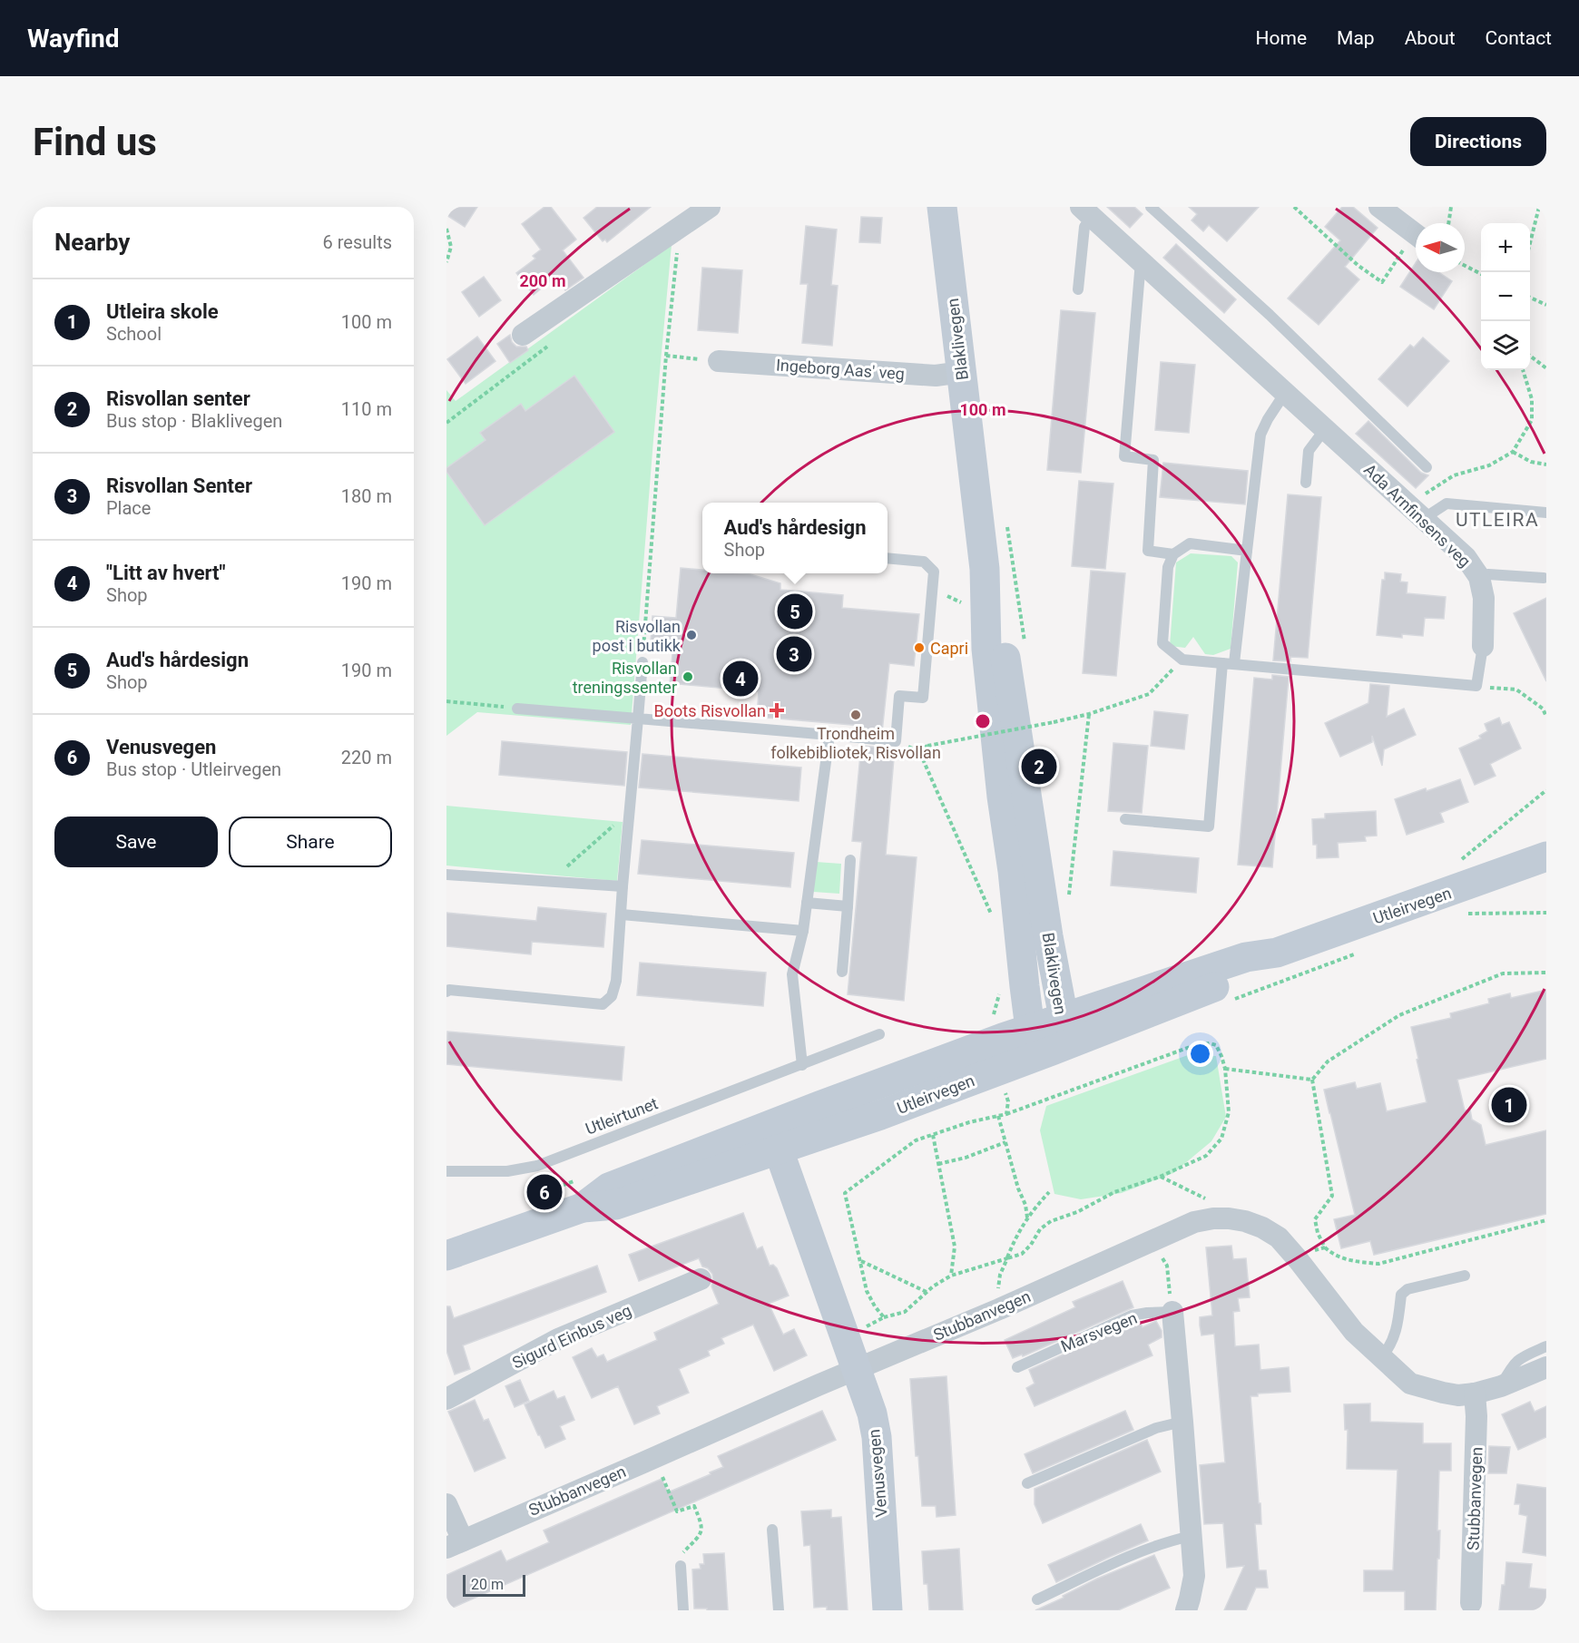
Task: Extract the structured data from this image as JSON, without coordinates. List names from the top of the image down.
{
  "streets": {
    "main road": ["Blaklivegen", "Utleirvegen", "Venusvegen"],
    "street": [
      "Ingeborg Aas' veg",
      "Ada Arnfinsens veg",
      "Stubbanvegen",
      "Sigurd Einbus veg"
    ],
    "lane": ["Utleirtunet", "Marsvegen"]
  },
  "crossings": [
    ["Blaklivegen", "Ingeborg Aas' veg"],
    ["Blaklivegen", "Utleirvegen"],
    ["Utleirvegen", "Venusvegen"],
    ["Stubbanvegen", "Venusvegen"]
  ],
  "districts": ["UTLEIRA"],
  "places": {
    "other": [
      "Risvollan post i butikk",
      "Capri",
      "Risvollan treningssenter",
      "Trondheim folkebibliotek, Risvollan"
    ],
    "health": ["Boots Risvollan"]
  },
  "scale_bar": "20 m",
  "north": "left",
  "page": {
    "header": "Wayfind",
    "nav": [
      "Home",
      "Map",
      "About",
      "Contact"
    ],
    "buttons": [
      "Directions",
      ["Save", "Share"]
    ],
    "title": "Find us",
    "heading": ["Nearby", "6 results"],
    "map_buttons": ["+", "−"],
    "list": [
      {
        "mark": "1",
        "name": "Utleira skole",
        "note": "School",
        "value": "100 m"
      },
      {
        "mark": "2",
        "name": "Risvollan senter",
        "note": "Bus stop · Blaklivegen",
        "value": "110 m"
      },
      {
        "mark": "3",
        "name": "Risvollan Senter",
        "note": "Place",
        "value": "180 m"
      },
      {
        "mark": "4",
        "name": "\"Litt av hvert\"",
        "note": "Shop",
        "value": "190 m"
      },
      {
        "mark": "5",
        "name": "Aud's hårdesign",
        "note": "Shop",
        "value": "190 m"
      },
      {
        "mark": "6",
        "name": "Venusvegen",
        "note": "Bus stop · Utleirvegen",
        "value": "220 m"
      }
    ],
    "popup": ["Aud's hårdesign", "Shop"],
    "pins": [
      "5",
      "3",
      "4",
      "2",
      "1",
      "6"
    ],
    "scale": "20 m"
  },
  "rings": ["200 m", "100 m"]
}
